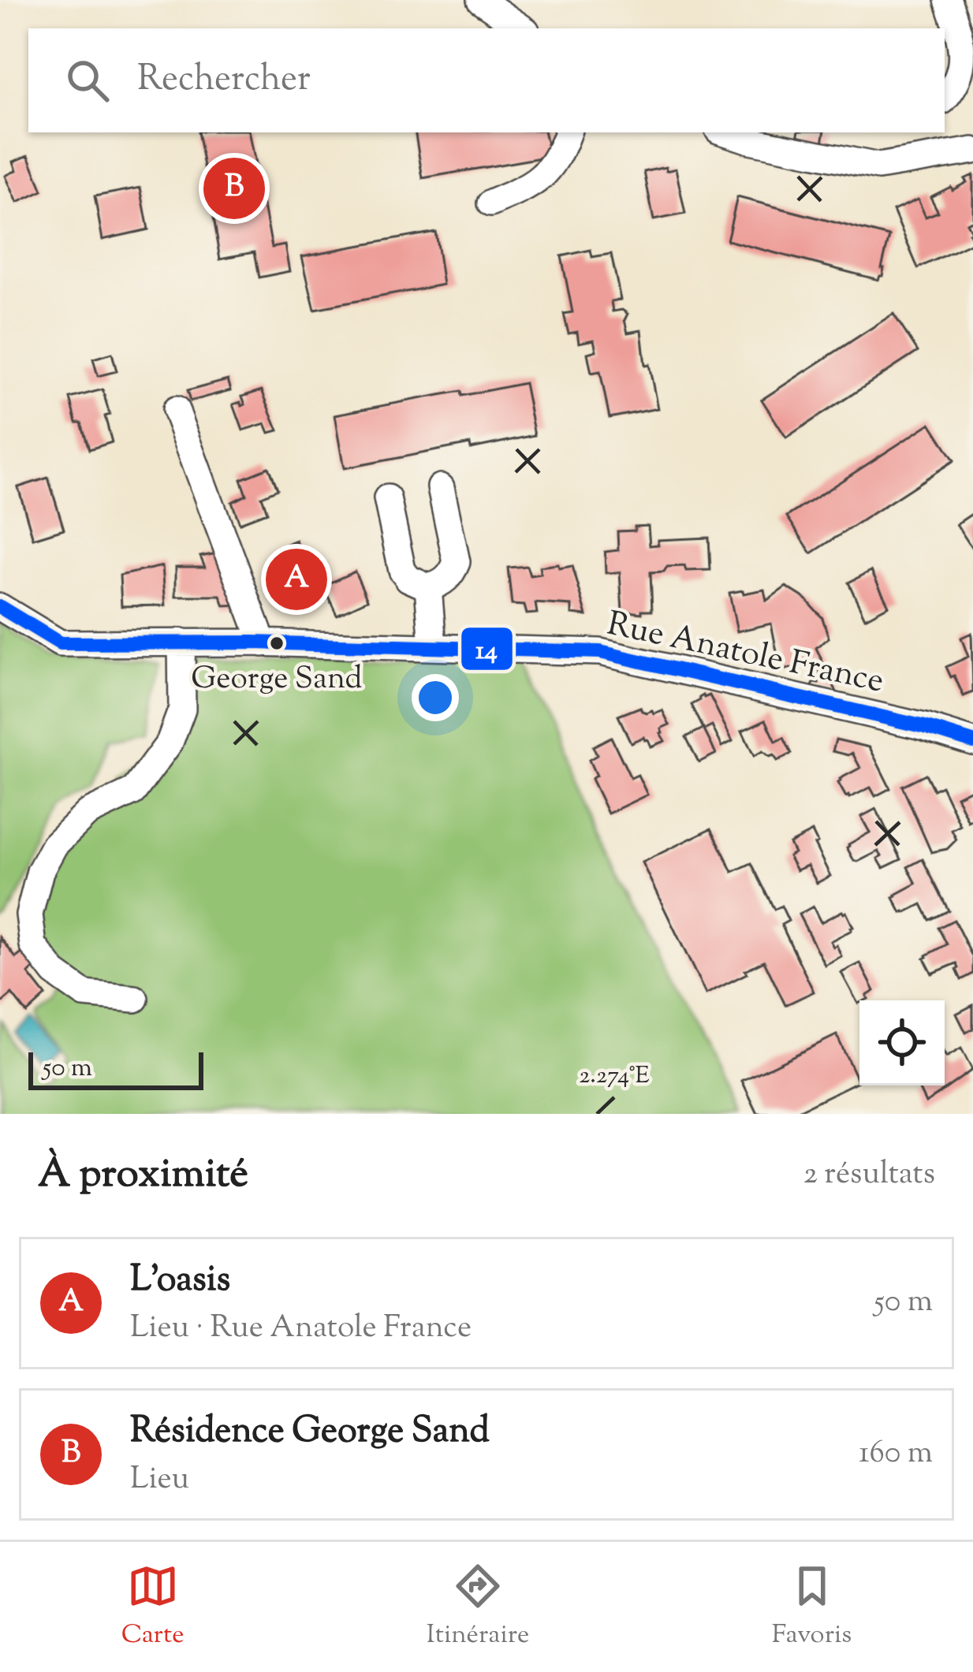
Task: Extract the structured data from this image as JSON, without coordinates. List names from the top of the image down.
{
  "streets": {
    "street": ["Rue Anatole France"]
  },
  "places": ["George Sand"],
  "lines": ["transit line 14"],
  "scale_bar": "50 m",
  "page": {
    "search": "Rechercher",
    "pins": ["B", "A"],
    "scale": "50 m",
    "heading": ["À proximité", "2 résultats"],
    "list": [
      {
        "mark": "A",
        "name": "L'oasis",
        "note": "Lieu · Rue Anatole France",
        "value": "50 m"
      },
      {
        "mark": "B",
        "name": "Résidence George Sand",
        "note": "Lieu",
        "value": "160 m"
      }
    ],
    "nav": ["Carte", "Itinéraire", "Favoris"]
  },
  "coordinates": ["2.274°E"]
}
